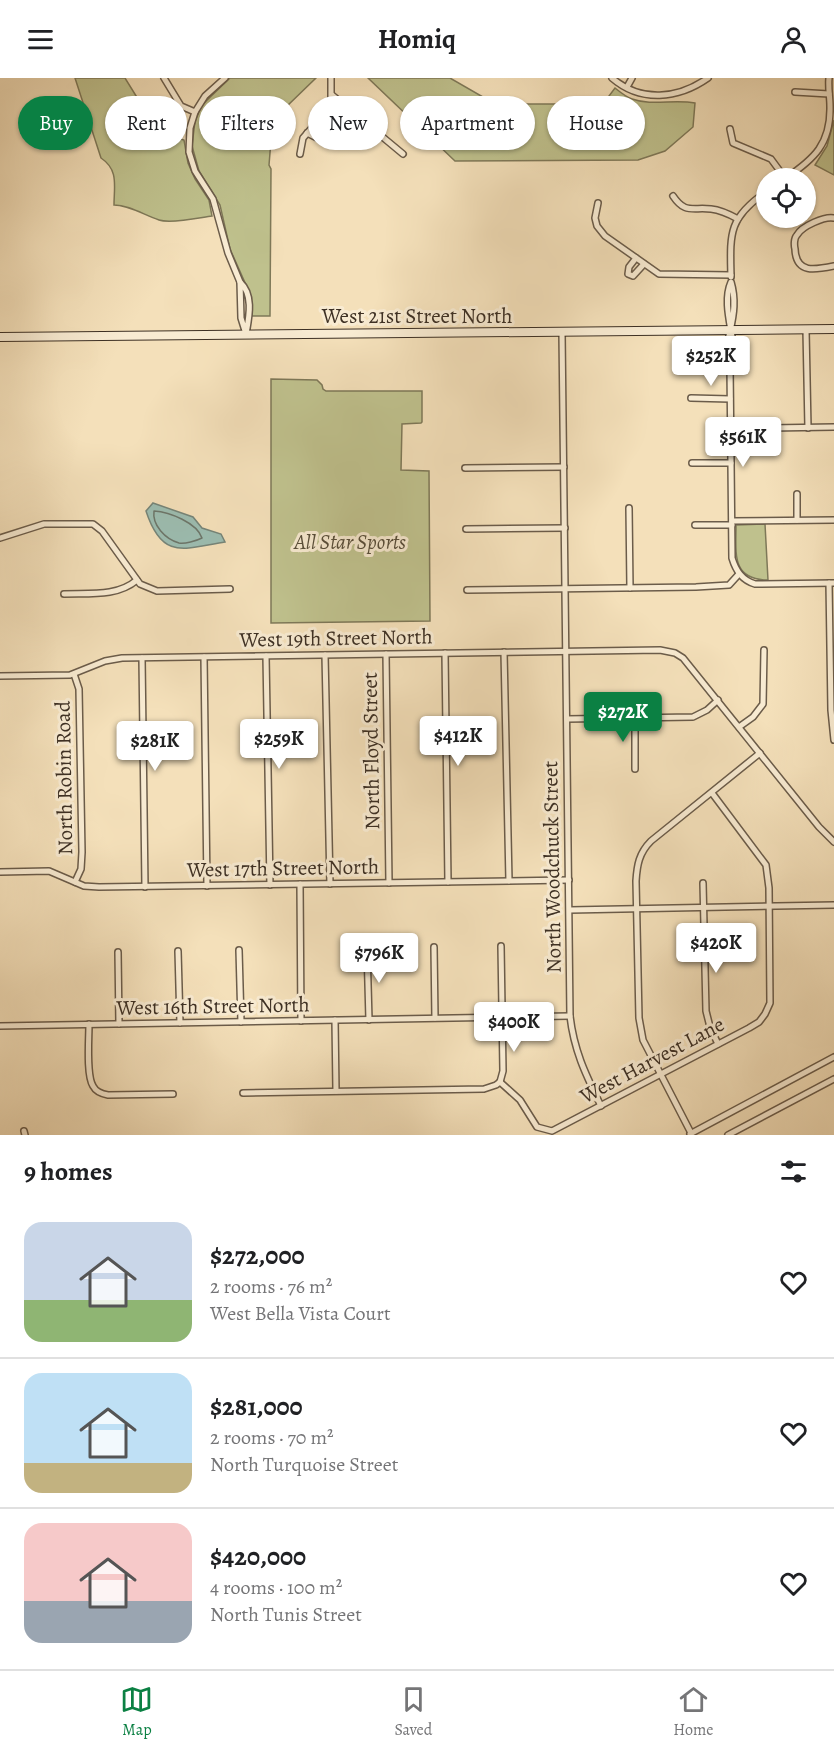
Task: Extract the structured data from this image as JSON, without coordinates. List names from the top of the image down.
{
  "streets": {
    "main road": ["West 21st Street North"],
    "street": [
      "West 19th Street North",
      "North Floyd Street",
      "North Robin Road",
      "North Woodchuck Street",
      "West 17th Street North",
      "West 16th Street North",
      "West Harvest Lane"
    ]
  },
  "crossings": [
    ["West 21st Street North", "North Woodchuck Street"],
    ["West 19th Street North", "North Floyd Street"],
    ["West 19th Street North", "North Robin Road"],
    ["West 19th Street North", "North Woodchuck Street"],
    ["North Floyd Street", "West 17th Street North"],
    ["North Robin Road", "West 17th Street North"],
    ["North Woodchuck Street", "West 17th Street North"],
    ["North Woodchuck Street", "West 16th Street North"],
    ["North Woodchuck Street", "West Harvest Lane"]
  ],
  "parks": ["All Star Sports"],
  "page": {
    "header": "Homiq",
    "chip": [
      "Buy",
      "Rent",
      "Filters",
      "New",
      "Apartment",
      "House"
    ],
    "price": [
      "$252K",
      "$561K",
      "$272K",
      "$412K",
      "$259K",
      "$281K",
      "$420K",
      "$796K",
      "$400K"
    ],
    "heading": "9 homes",
    "list": [
      {
        "name": "$272,000",
        "note": "2 rooms · 76 m² · West Bella Vista Court"
      },
      {
        "name": "$281,000",
        "note": "2 rooms · 70 m² · North Turquoise Street"
      },
      {
        "name": "$420,000",
        "note": "4 rooms · 100 m² · North Tunis Street"
      }
    ],
    "tabs": ["Map", "Saved", "Home"]
  }
}
